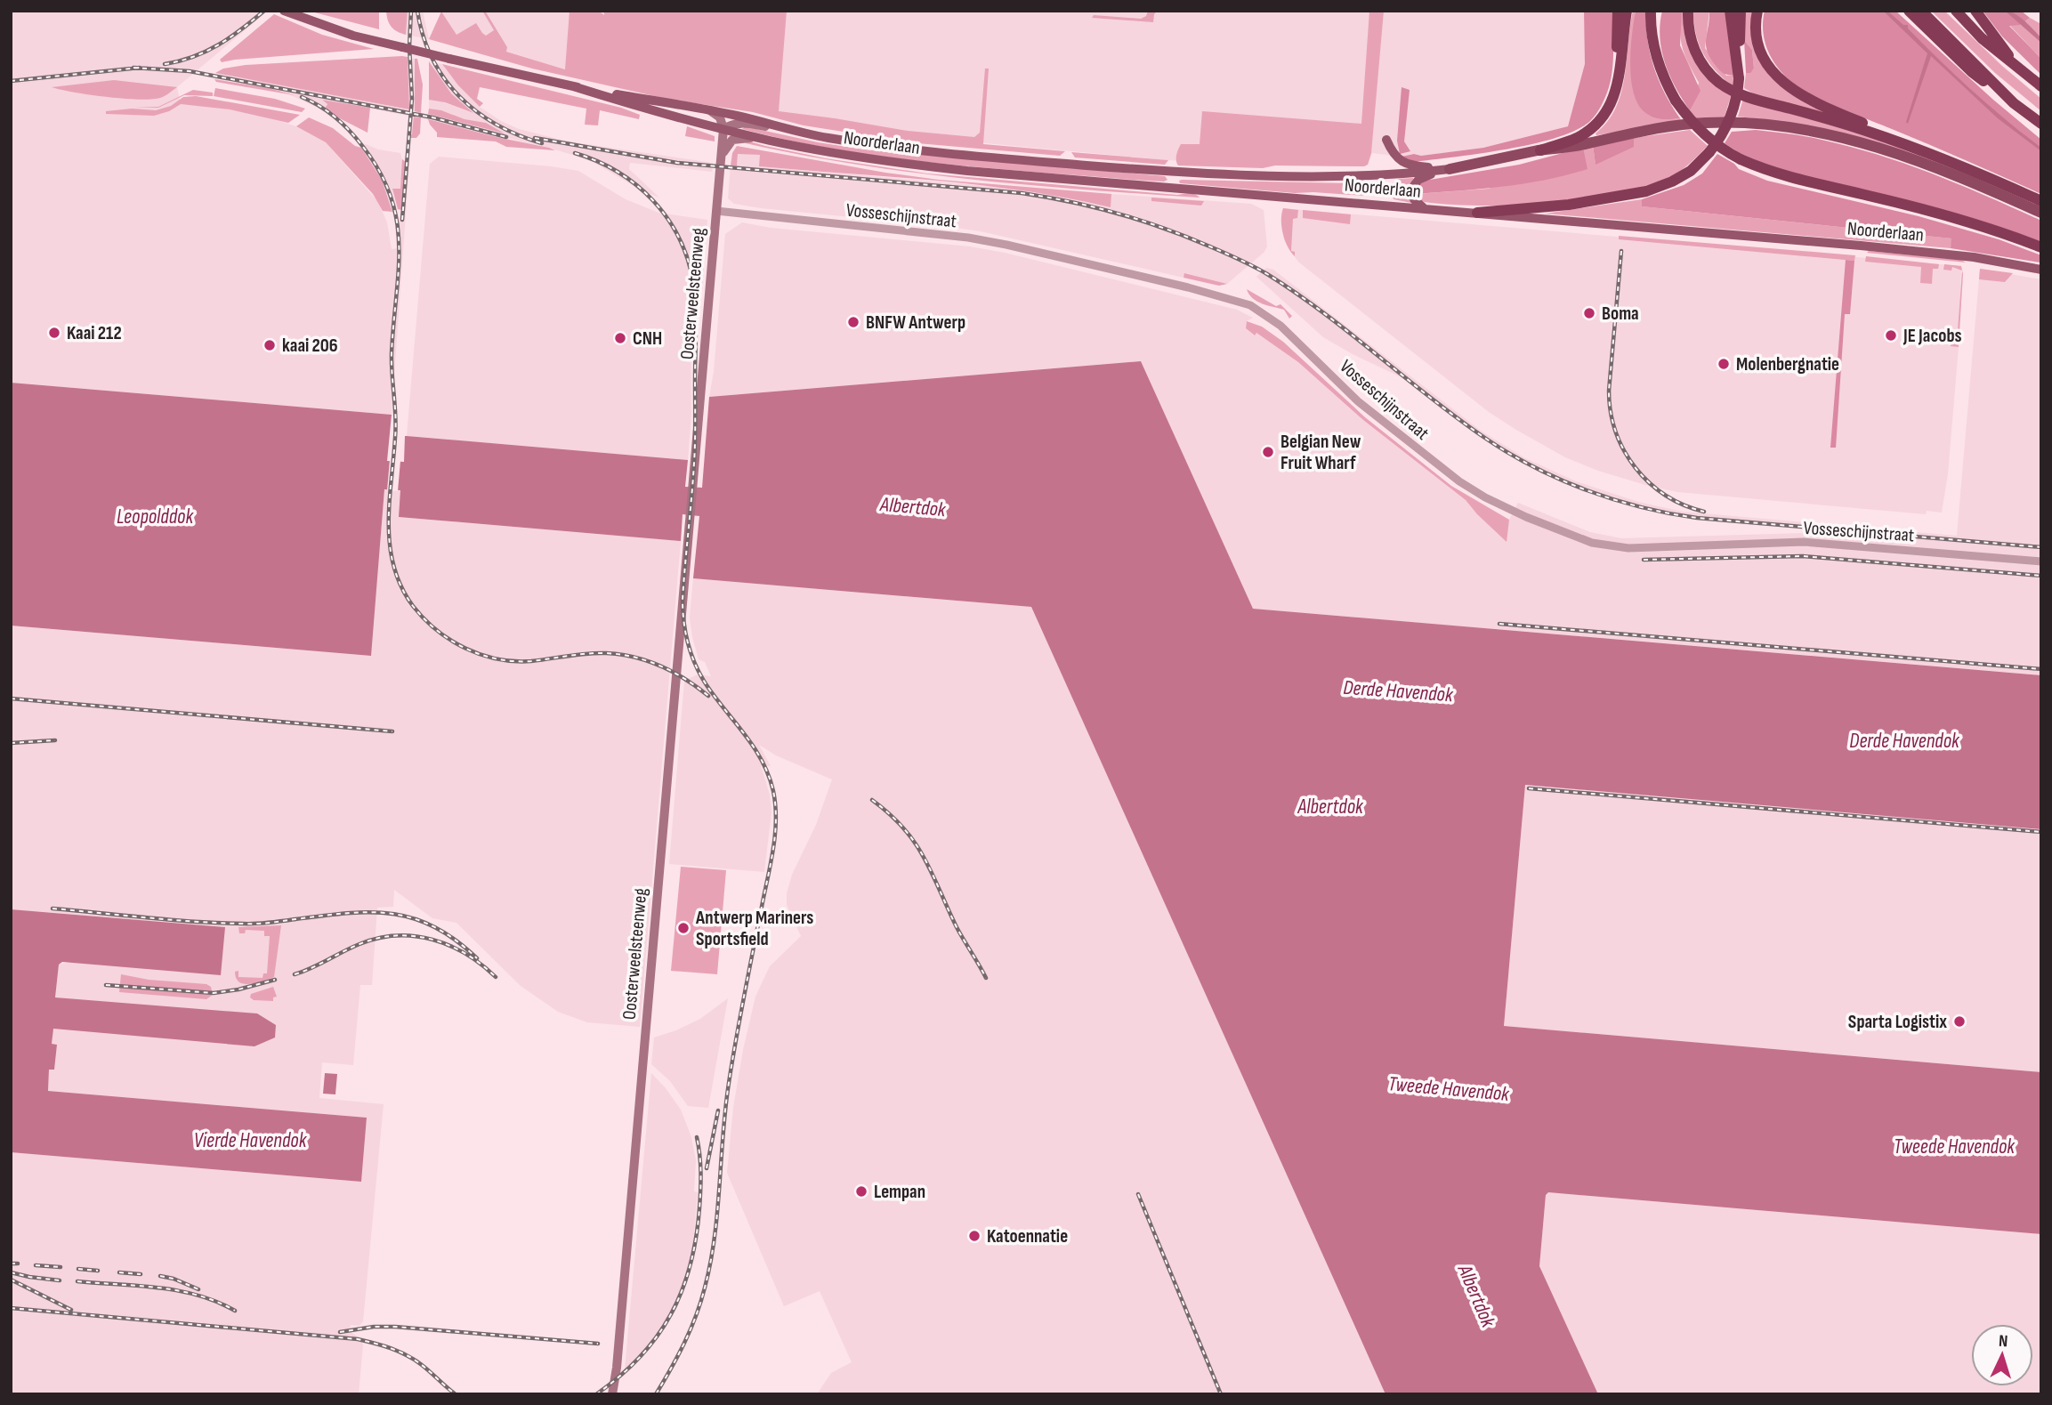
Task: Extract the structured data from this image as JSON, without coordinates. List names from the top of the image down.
{
  "streets": {
    "highway": ["Noorderlaan"],
    "main road": ["Oosterweelsteenweg"],
    "street": ["Vosseschijnstraat"]
  },
  "crossings": [
    ["Noorderlaan", "Oosterweelsteenweg"],
    ["Vosseschijnstraat", "Oosterweelsteenweg"]
  ],
  "water": [
    "Albertdok",
    "Leopolddok",
    "Derde Havendok",
    "Tweede Havendok",
    "Vierde Havendok"
  ],
  "places": [
    "Boma",
    "BNFW Antwerp",
    "Kaai 212",
    "JE Jacobs",
    "CNH",
    "kaai 206",
    "Molenbergnatie",
    "Belgian New Fruit Wharf",
    "Antwerp Mariners Sportsfield",
    "Sparta Logistix",
    "Lempan",
    "Katoennatie"
  ],
  "north": "top"
}
